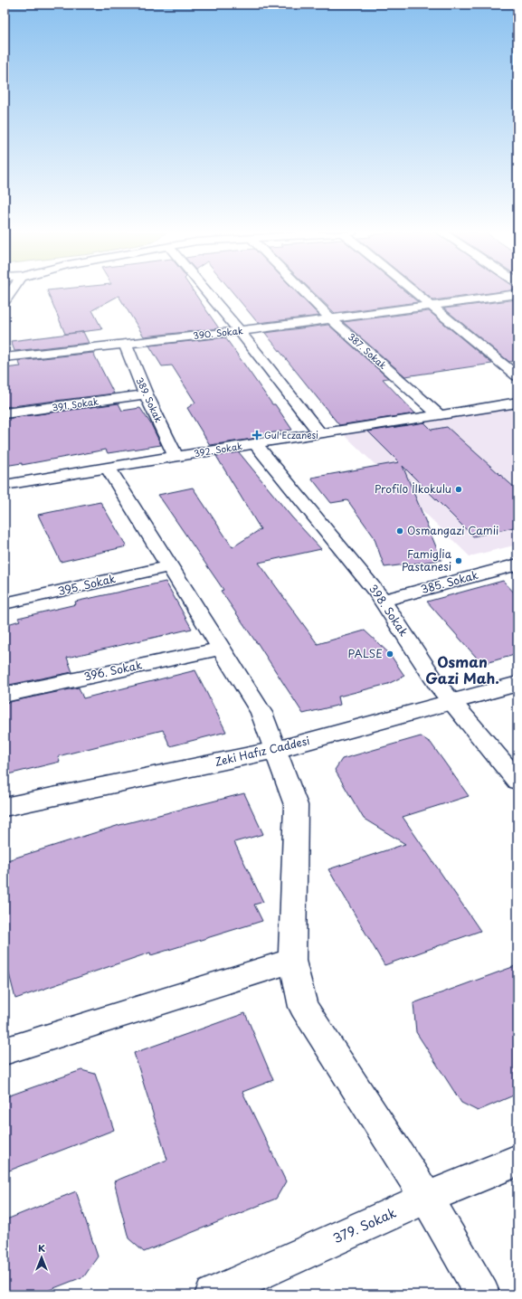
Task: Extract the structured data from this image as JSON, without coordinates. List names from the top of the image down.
{
  "streets": {
    "street": [
      "390. Sokak",
      "387. Sokak",
      "389. Sokak",
      "391. Sokak",
      "392. Sokak",
      "385. Sokak",
      "395. Sokak",
      "398. Sokak",
      "396. Sokak",
      "Zeki Hafız Caddesi",
      "379. Sokak"
    ]
  },
  "crossings": [
    ["390. Sokak", "387. Sokak"],
    ["390. Sokak", "389. Sokak"],
    ["387. Sokak", "392. Sokak"],
    ["389. Sokak", "391. Sokak"],
    ["389. Sokak", "392. Sokak"],
    ["392. Sokak", "398. Sokak"],
    ["385. Sokak", "398. Sokak"],
    ["398. Sokak", "Zeki Hafız Caddesi"]
  ],
  "districts": ["Osman Gazi Mah."],
  "places": {
    "health": ["Gul Eczanesi"],
    "other": [
      "Profilo İlkokulu",
      "Osmangazi Camii",
      "Famiglia Pastanesi",
      "PALSE"
    ]
  },
  "north": "top"
}
